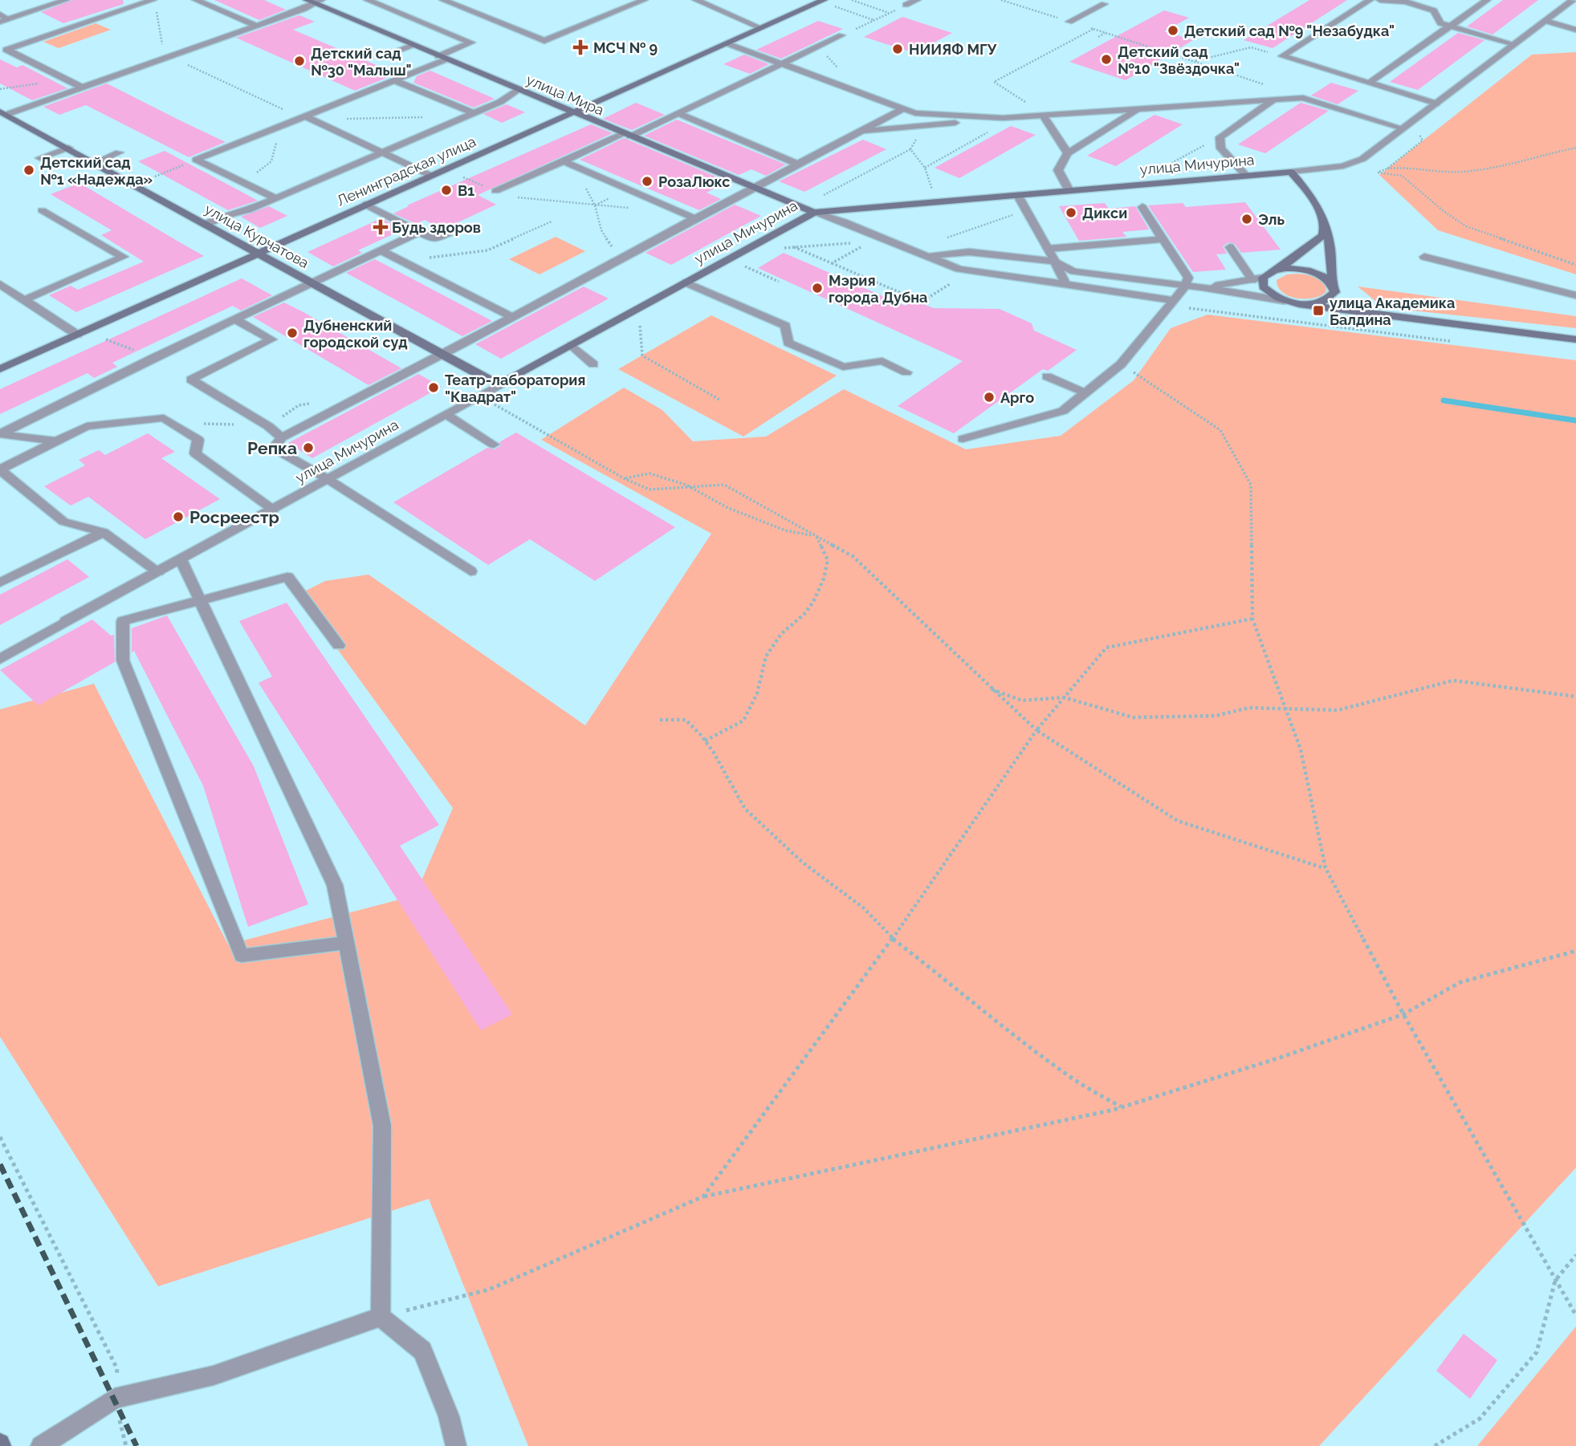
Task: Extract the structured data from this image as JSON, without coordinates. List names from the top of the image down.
{
  "streets": {
    "street": [
      "улица Мира",
      "улица Мичурина",
      "Ленинградская улица",
      "улица Курчатова"
    ]
  },
  "crossings": [
    ["улица Мира", "улица Мичурина"],
    ["улица Мира", "Ленинградская улица"],
    ["улица Мичурина", "улица Курчатова"],
    ["Ленинградская улица", "улица Курчатова"]
  ],
  "places": {
    "other": [
      "Детский сад №9 \"Незабудка\"",
      "НИИЯФ МГУ",
      "Детский сад №10 \"Звёздочка\"",
      "Детский сад №30 \"Малыш\"",
      "Детский сад №1 «Надежда»",
      "РозаЛюкс",
      "В1",
      "Дикси",
      "Эль",
      "Мэрия города Дубна",
      "Дубненский городской суд",
      "Театр-лаборатория \"Квадрат\"",
      "Арго",
      "Репка",
      "Росреестр"
    ],
    "health": ["МСЧ № 9", "Будь здоров"],
    "transit": ["улица Академика Балдина"]
  }
}
